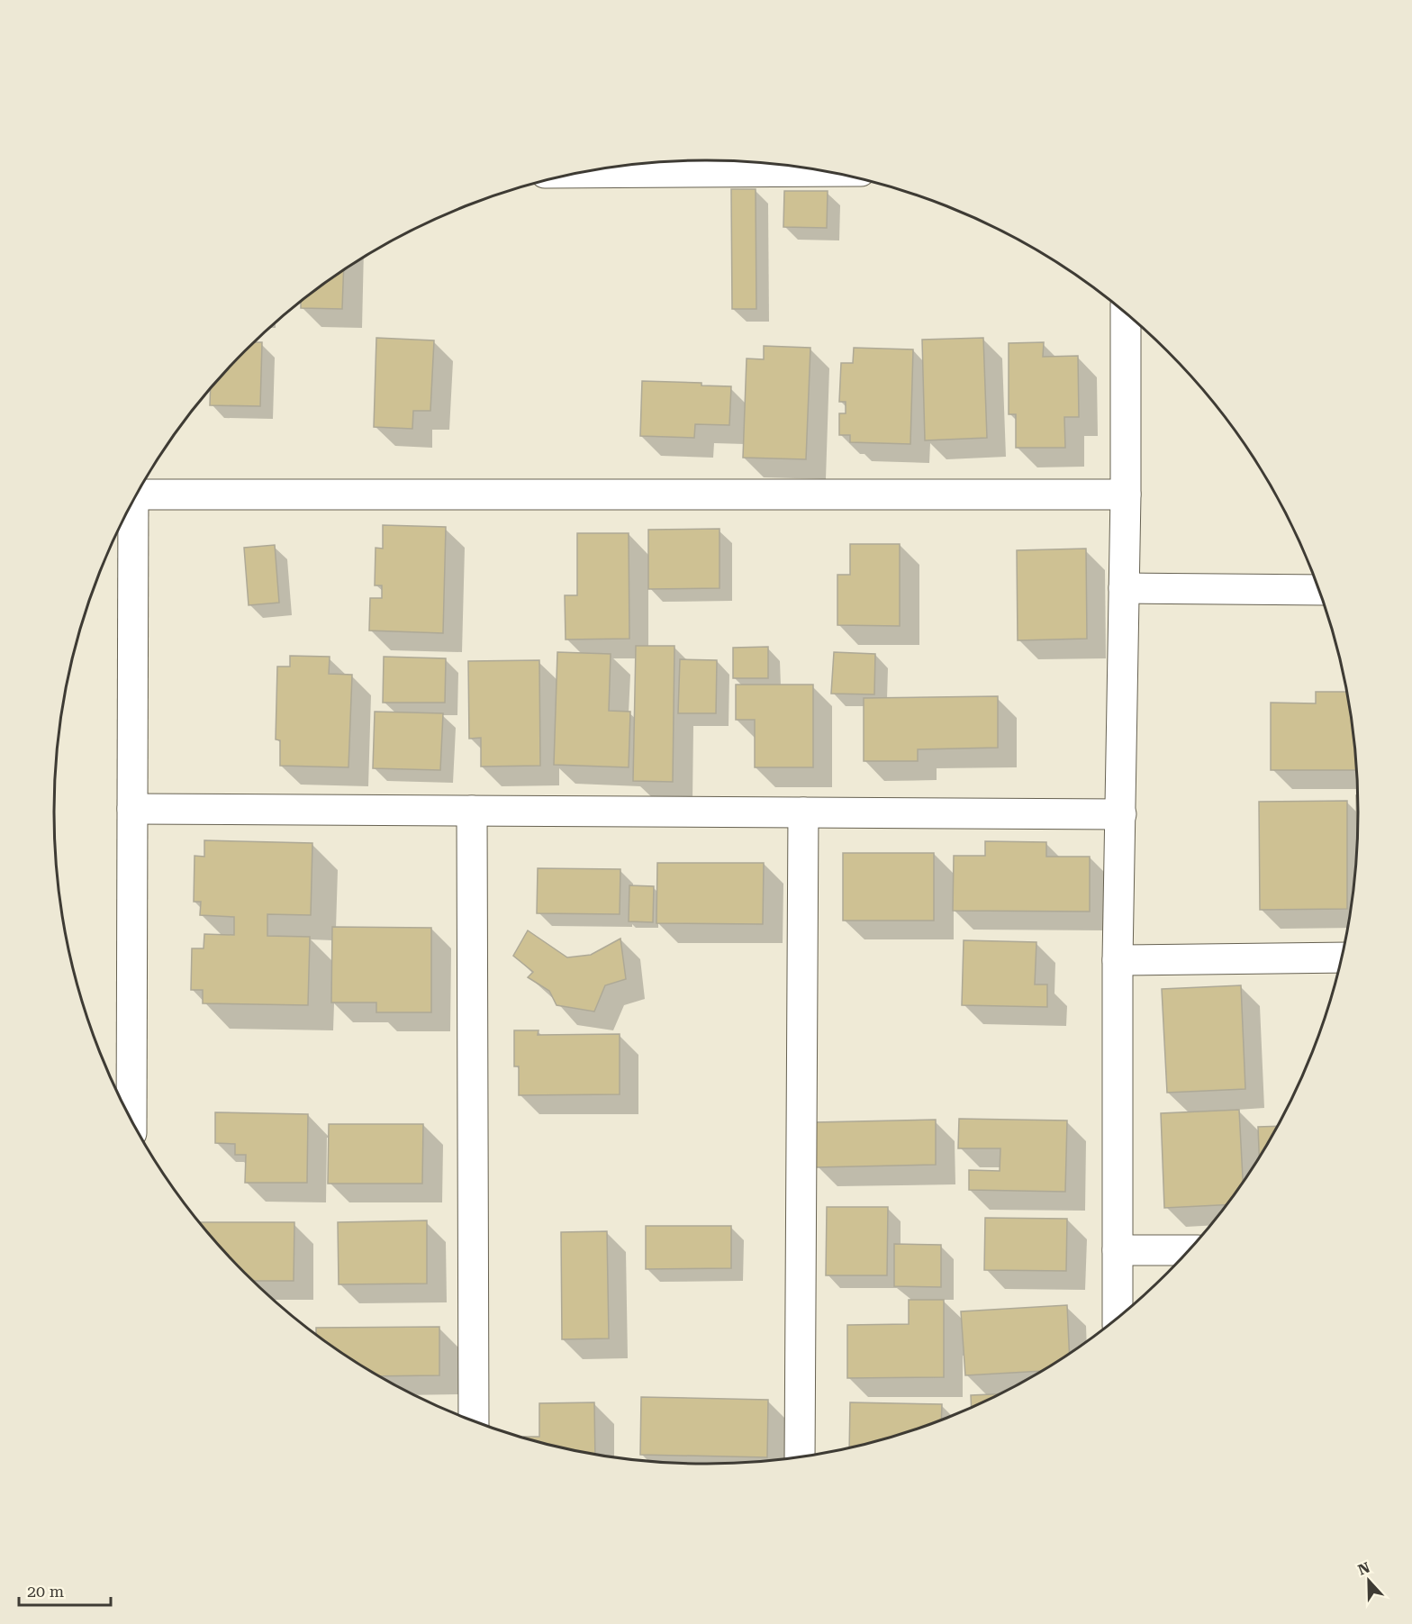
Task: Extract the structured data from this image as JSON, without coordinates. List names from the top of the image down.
{
  "scale_bar": "20 m",
  "north": "top"
}
